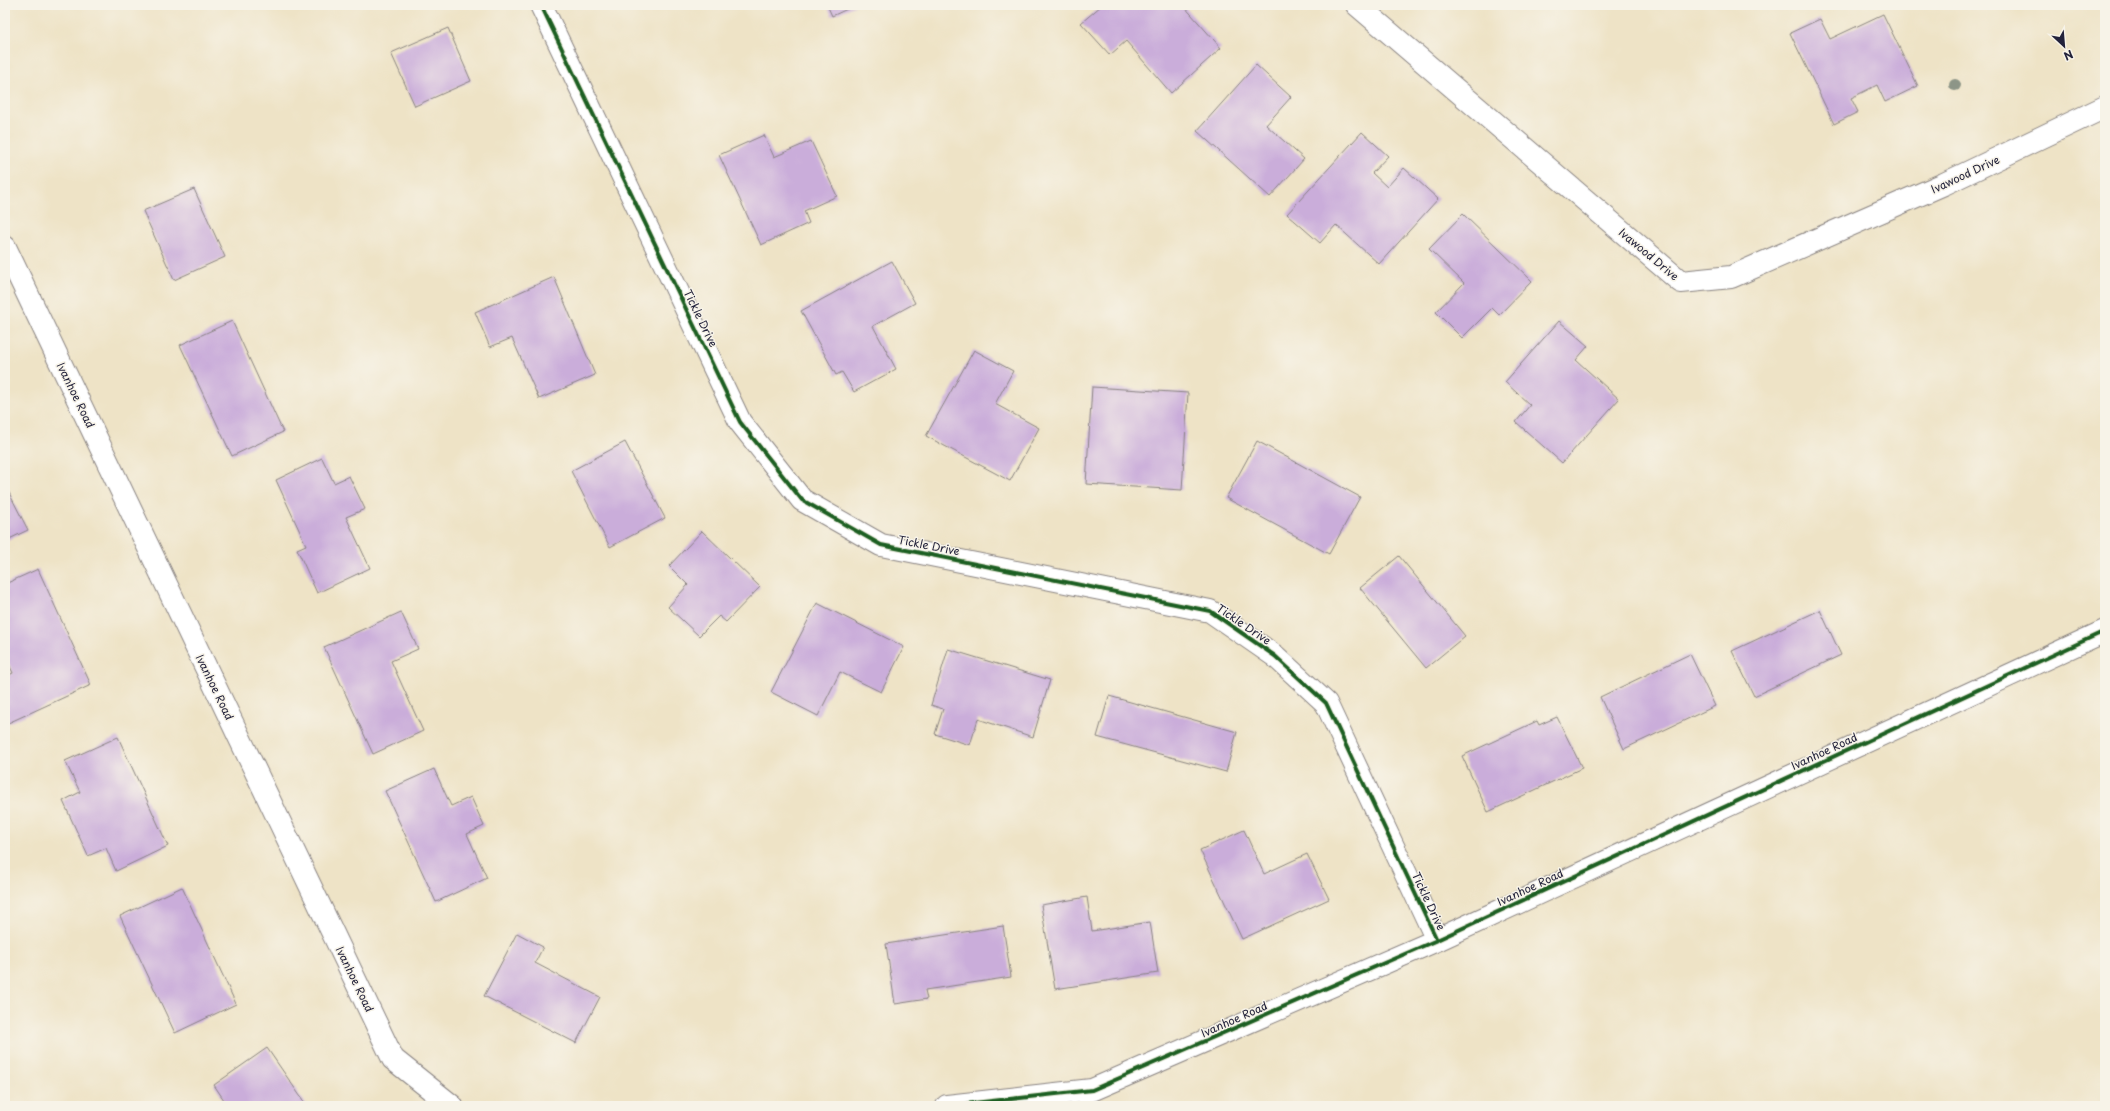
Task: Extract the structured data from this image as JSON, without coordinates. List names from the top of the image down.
{
  "streets": {
    "street": ["Ivawood Drive", "Tickle Drive", "Ivanhoe Road"]
  },
  "crossings": [
    ["Tickle Drive", "Ivanhoe Road"]
  ],
  "north": "bottom right"
}
